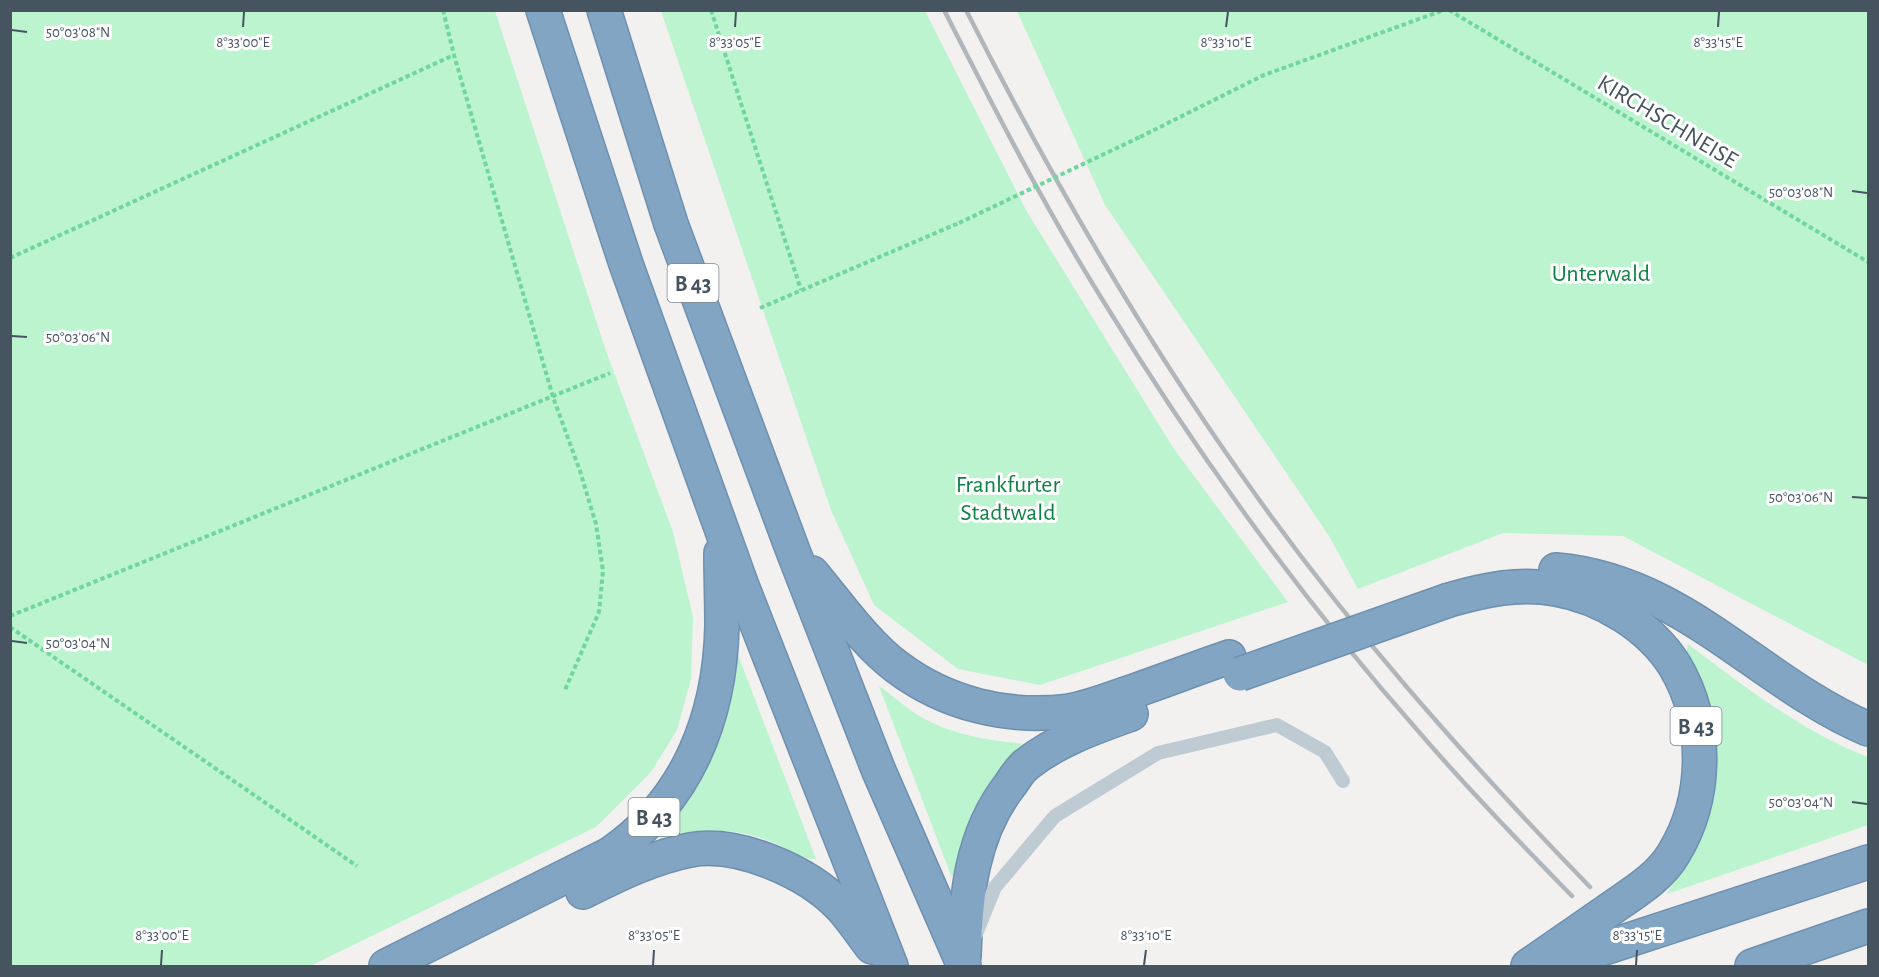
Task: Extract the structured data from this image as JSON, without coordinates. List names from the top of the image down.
{
  "streets": {
    "highway": ["B 43"],
    "path": ["KIRCHSCHNEISE"]
  },
  "parks": ["Unterwald", "Frankfurter Stadtwald"],
  "coordinates": [
    "50°03'08\"N",
    "8°33'00\"E",
    "8°33'05\"E",
    "8°33'10\"E",
    "8°33'15\"E",
    "50°03'06\"N",
    "50°03'04\"N"
  ]
}
